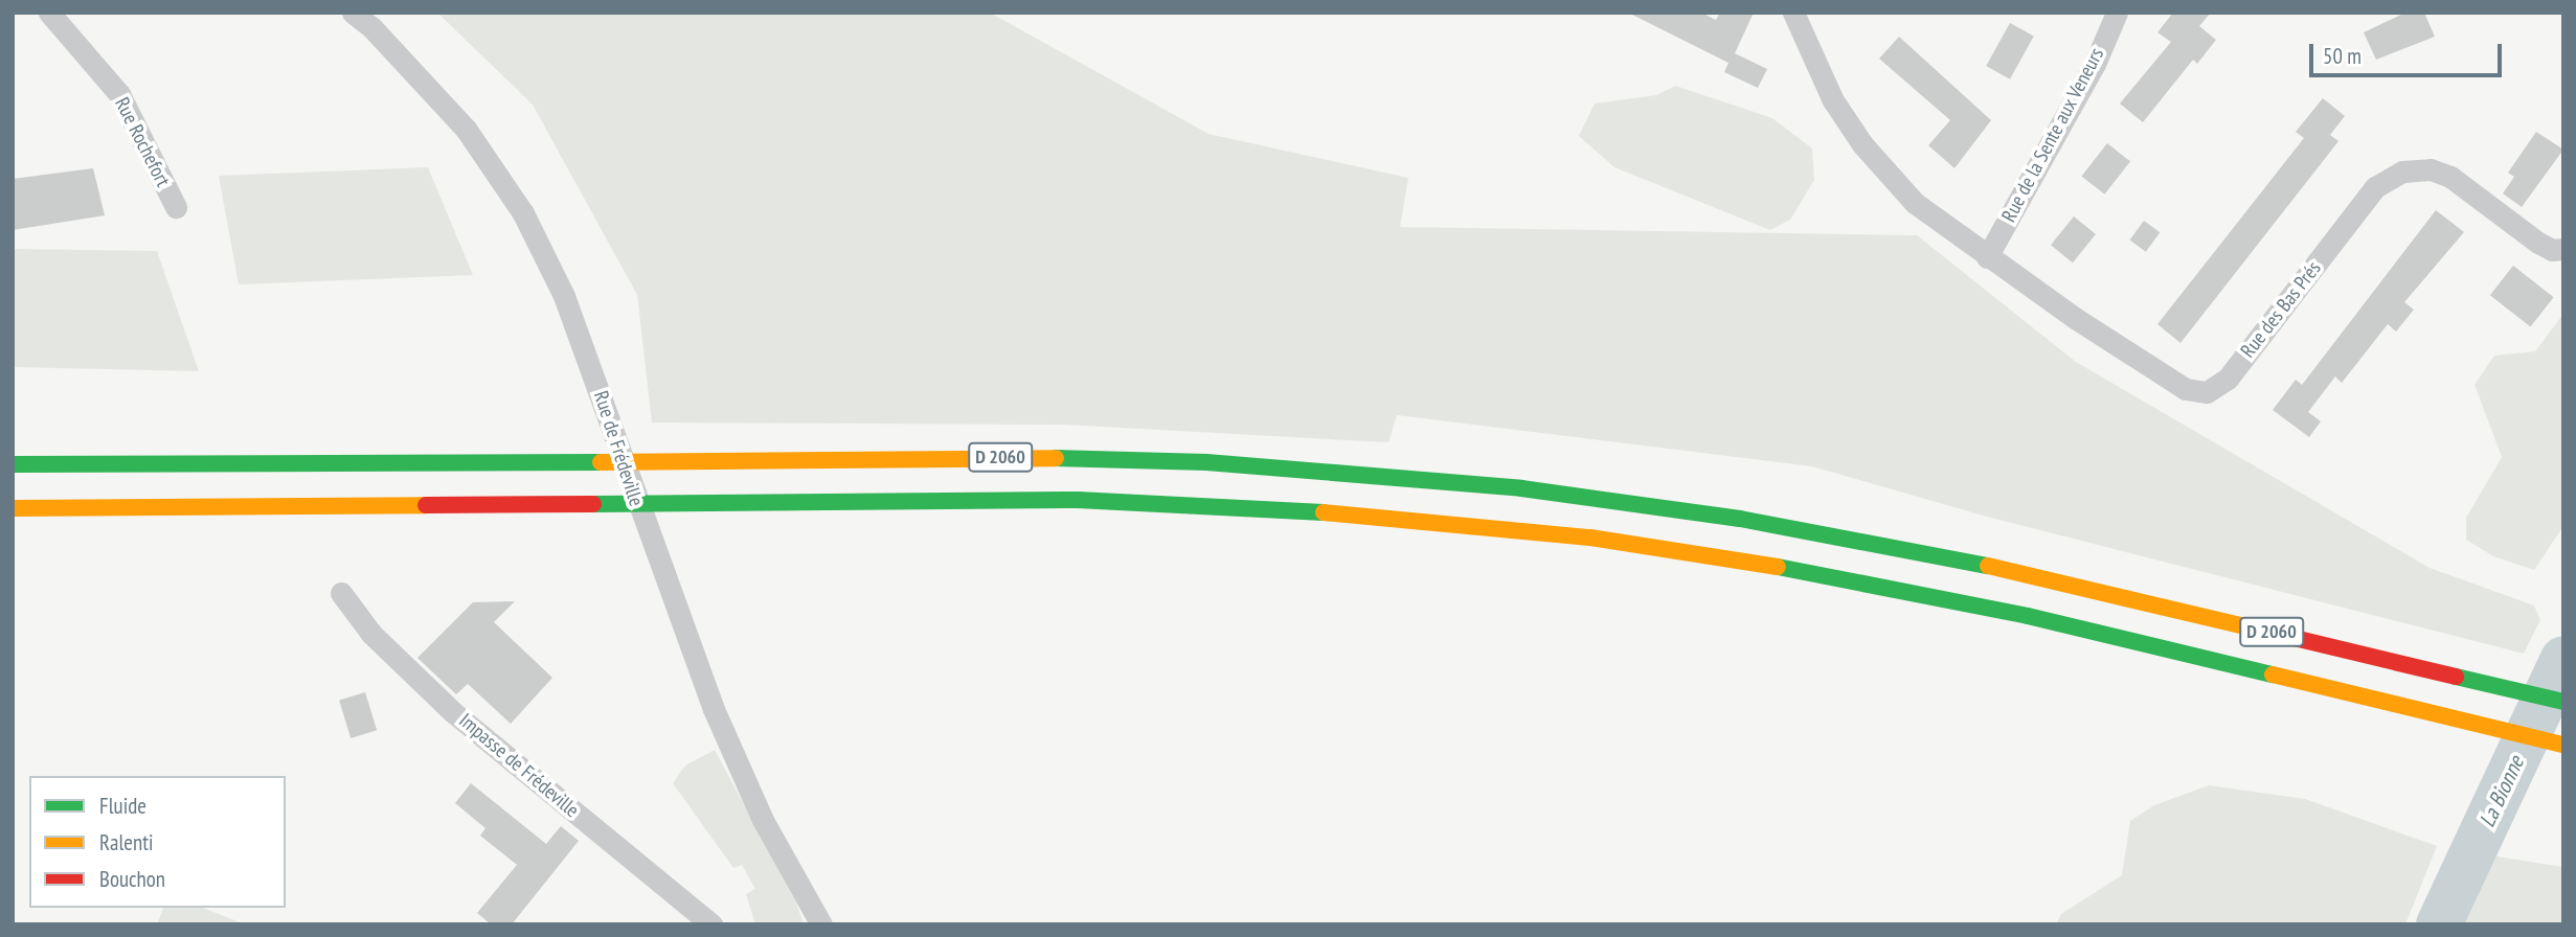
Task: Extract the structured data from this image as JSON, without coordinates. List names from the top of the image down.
{
  "streets": {
    "highway": ["D 2060"],
    "street": [
      "Rue de la Sente aux Veneurs",
      "Rue Rochefort",
      "Rue des Bas Prés",
      "Rue de Frédeville",
      "Impasse de Frédeville"
    ]
  },
  "crossings": [
    ["Rue de la Sente aux Veneurs", "Rue des Bas Prés"]
  ],
  "water": ["La Bionne"],
  "legend": ["Fluide", "Ralenti", "Bouchon"],
  "scale_bar": "50 m"
}
